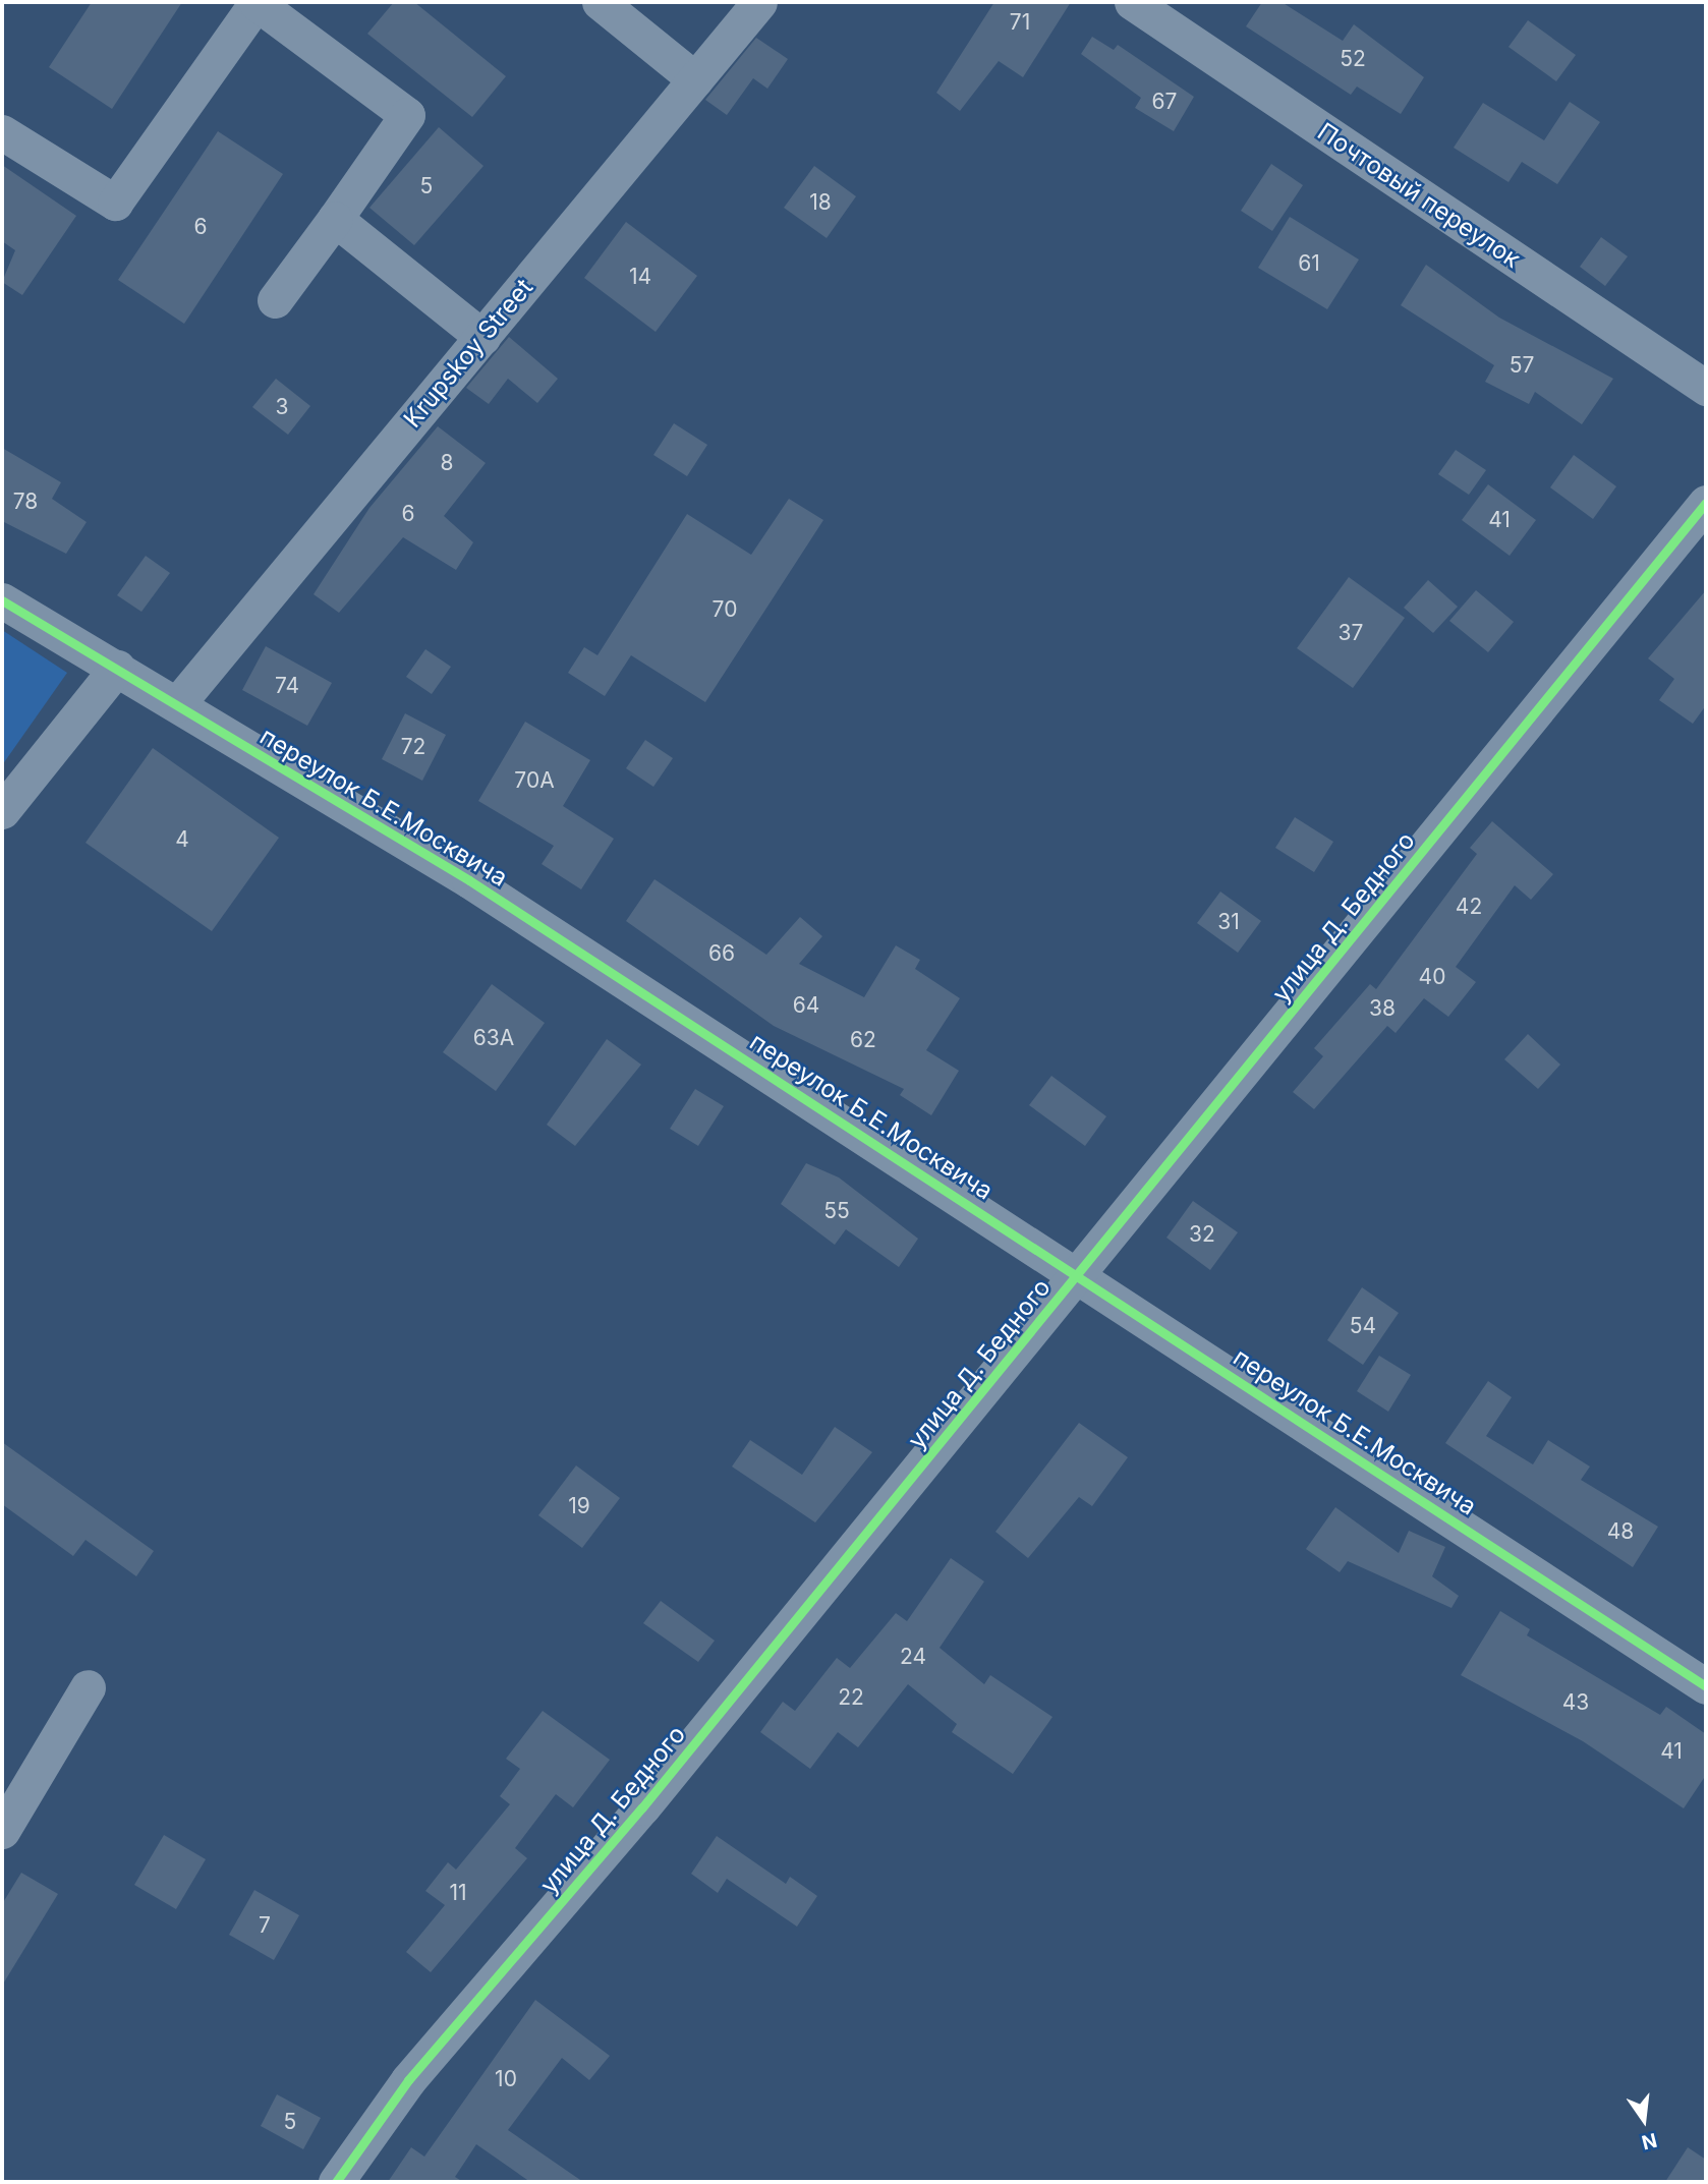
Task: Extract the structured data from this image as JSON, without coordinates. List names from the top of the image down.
{
  "streets": {
    "street": [
      "Почтовый переулок",
      "Krupskoy Street",
      "переулок Б.Е.Москвича",
      "улица Д. Бедного"
    ]
  },
  "crossings": [
    ["Krupskoy Street", "переулок Б.Е.Москвича"],
    ["переулок Б.Е.Москвича", "улица Д. Бедного"]
  ],
  "house_numbers": [
    "71",
    "52",
    "67",
    "5",
    "18",
    "6",
    "61",
    "14",
    "57",
    "3",
    "8",
    "78",
    "6",
    "41",
    "70",
    "37",
    "74",
    "72",
    "70А",
    "4",
    "42",
    "31",
    "66",
    "40",
    "64",
    "38",
    "63А",
    "62",
    "55",
    "32",
    "54",
    "19",
    "48",
    "24",
    "22",
    "43",
    "41",
    "11",
    "7",
    "10",
    "5"
  ],
  "north": "bottom"
}
